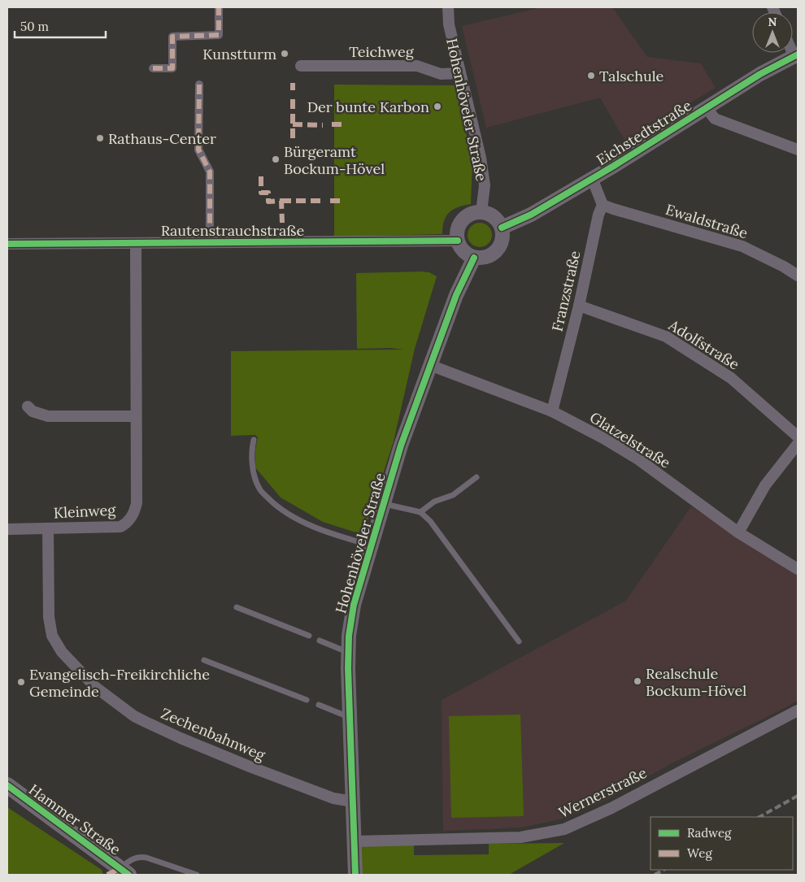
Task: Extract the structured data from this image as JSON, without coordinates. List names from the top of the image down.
{
  "streets": {
    "main road": ["Hammer Straße"],
    "street": [
      "Teichweg",
      "Hohenhöveler Straße",
      "Eichstedtstraße",
      "Ewaldstraße",
      "Rautenstrauchstraße",
      "Franzstraße",
      "Adolfstraße",
      "Glatzelstraße",
      "Kleinweg",
      "Zechenbahnweg",
      "Wernerstraße"
    ]
  },
  "crossings": [
    ["Teichweg", "Hohenhöveler Straße"],
    ["Hohenhöveler Straße", "Eichstedtstraße"],
    ["Hohenhöveler Straße", "Rautenstrauchstraße"],
    ["Hohenhöveler Straße", "Glatzelstraße"],
    ["Hohenhöveler Straße", "Zechenbahnweg"],
    ["Hohenhöveler Straße", "Wernerstraße"],
    ["Eichstedtstraße", "Rautenstrauchstraße"],
    ["Ewaldstraße", "Franzstraße"],
    ["Rautenstrauchstraße", "Kleinweg"],
    ["Franzstraße", "Adolfstraße"],
    ["Franzstraße", "Glatzelstraße"],
    ["Kleinweg", "Zechenbahnweg"]
  ],
  "places": [
    "Kunstturm",
    "Talschule",
    "Der bunte Karbon",
    "Rathaus-Center",
    "Bürgeramt Bockum-Hövel",
    "Realschule Bockum-Hövel",
    "Evangelisch-Freikirchliche Gemeinde"
  ],
  "legend": ["Radweg", "Weg"],
  "scale_bar": "50 m",
  "north": "top"
}
